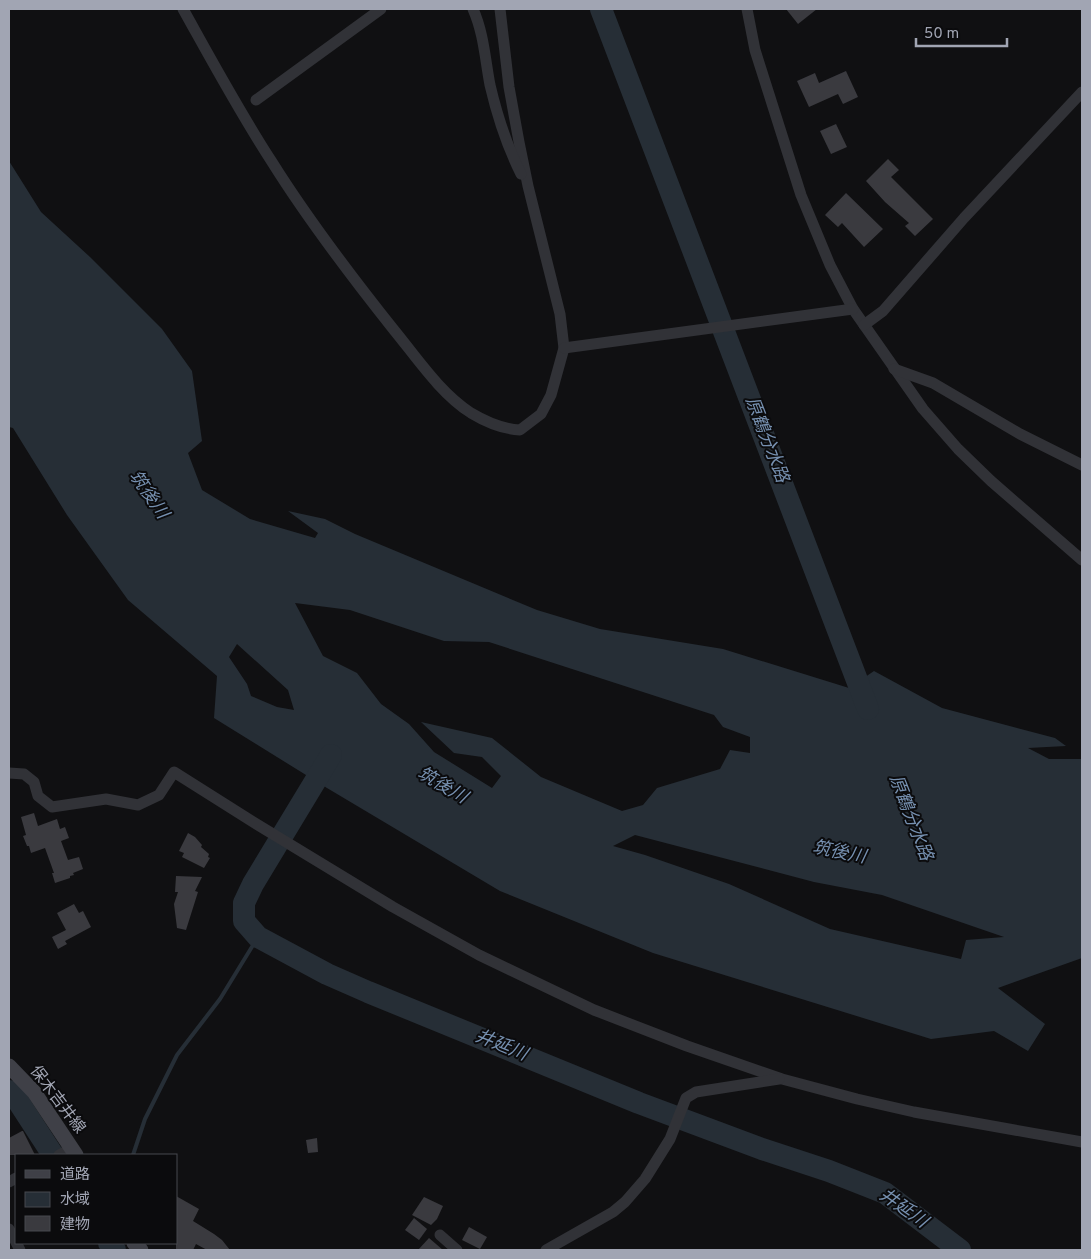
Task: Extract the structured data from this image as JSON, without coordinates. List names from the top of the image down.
{
  "streets": {
    "main road": ["保木吉井線"]
  },
  "water": ["原鶴分水路", "筑後川", "井延川"],
  "legend": ["道路", "水域", "建物"],
  "scale_bar": "50 m"
}
